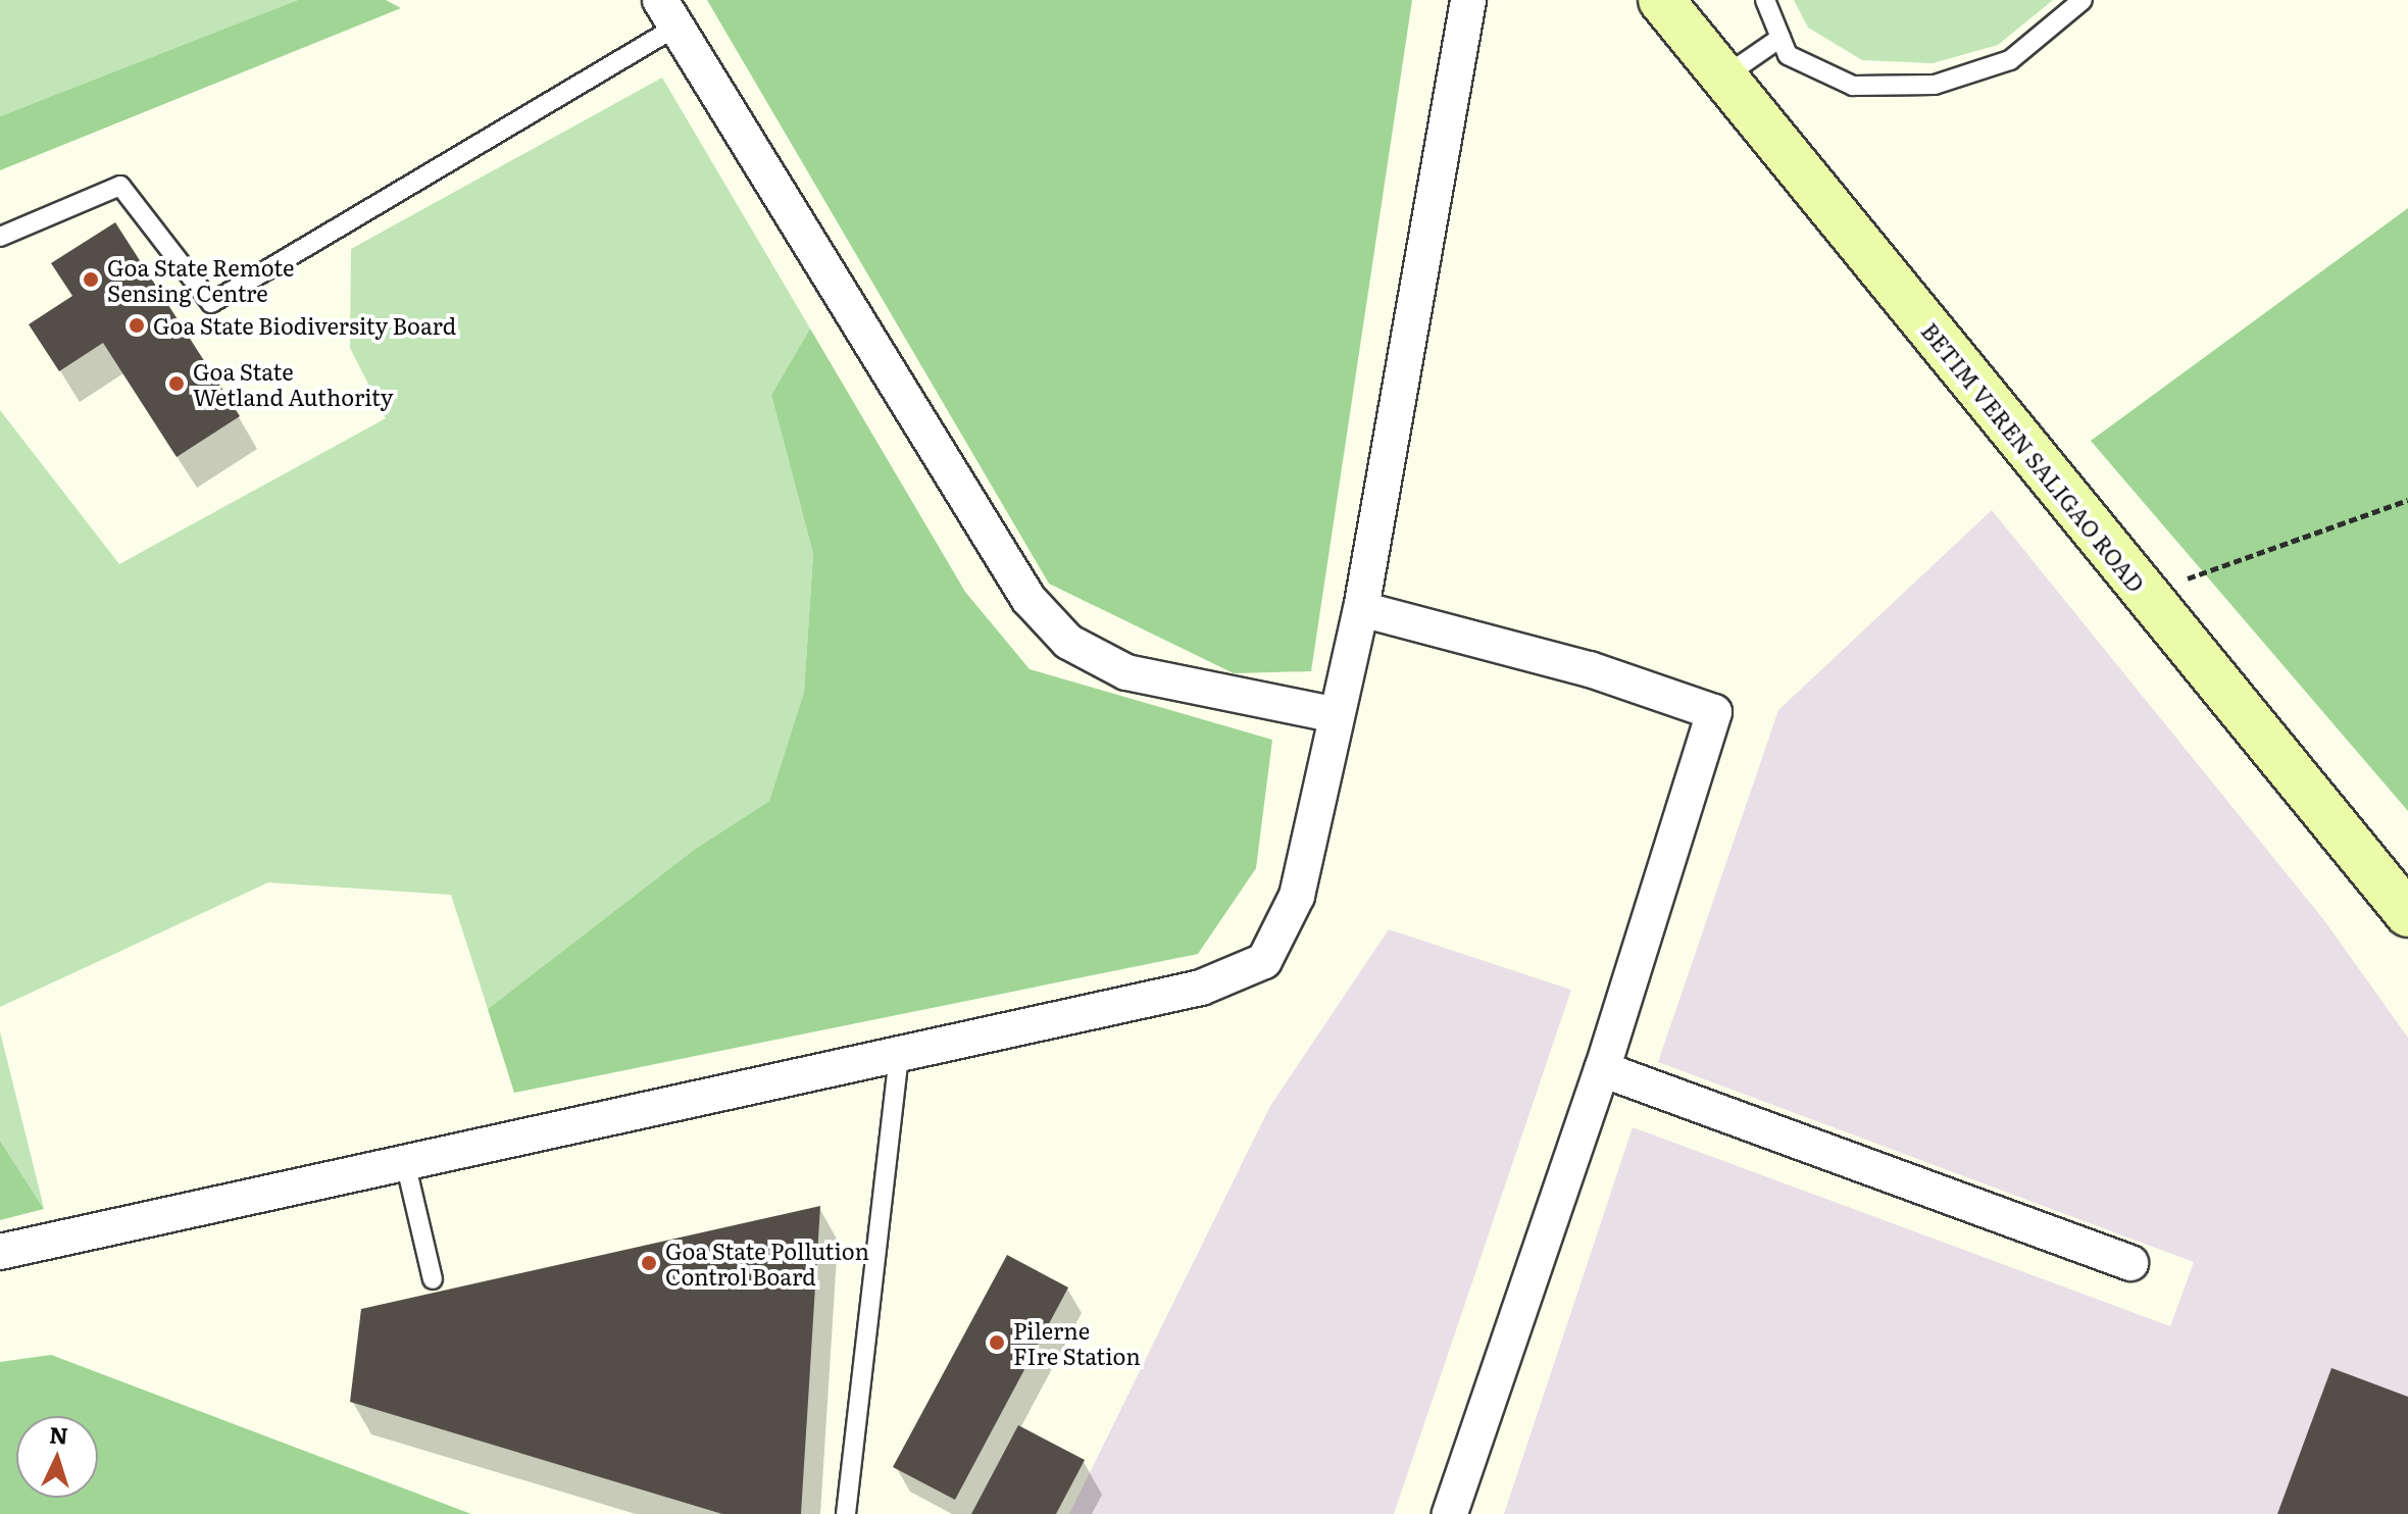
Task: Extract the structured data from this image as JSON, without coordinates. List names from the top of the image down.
{
  "streets": {
    "main road": ["BETIM VEREN SALIGAO ROAD"]
  },
  "places": [
    "Goa State Remote Sensing Centre",
    "Goa State Biodiversity Board",
    "Goa State Wetland Authority",
    "Goa State Pollution Control Board",
    "Pilerne FIre Station"
  ],
  "north": "top"
}
